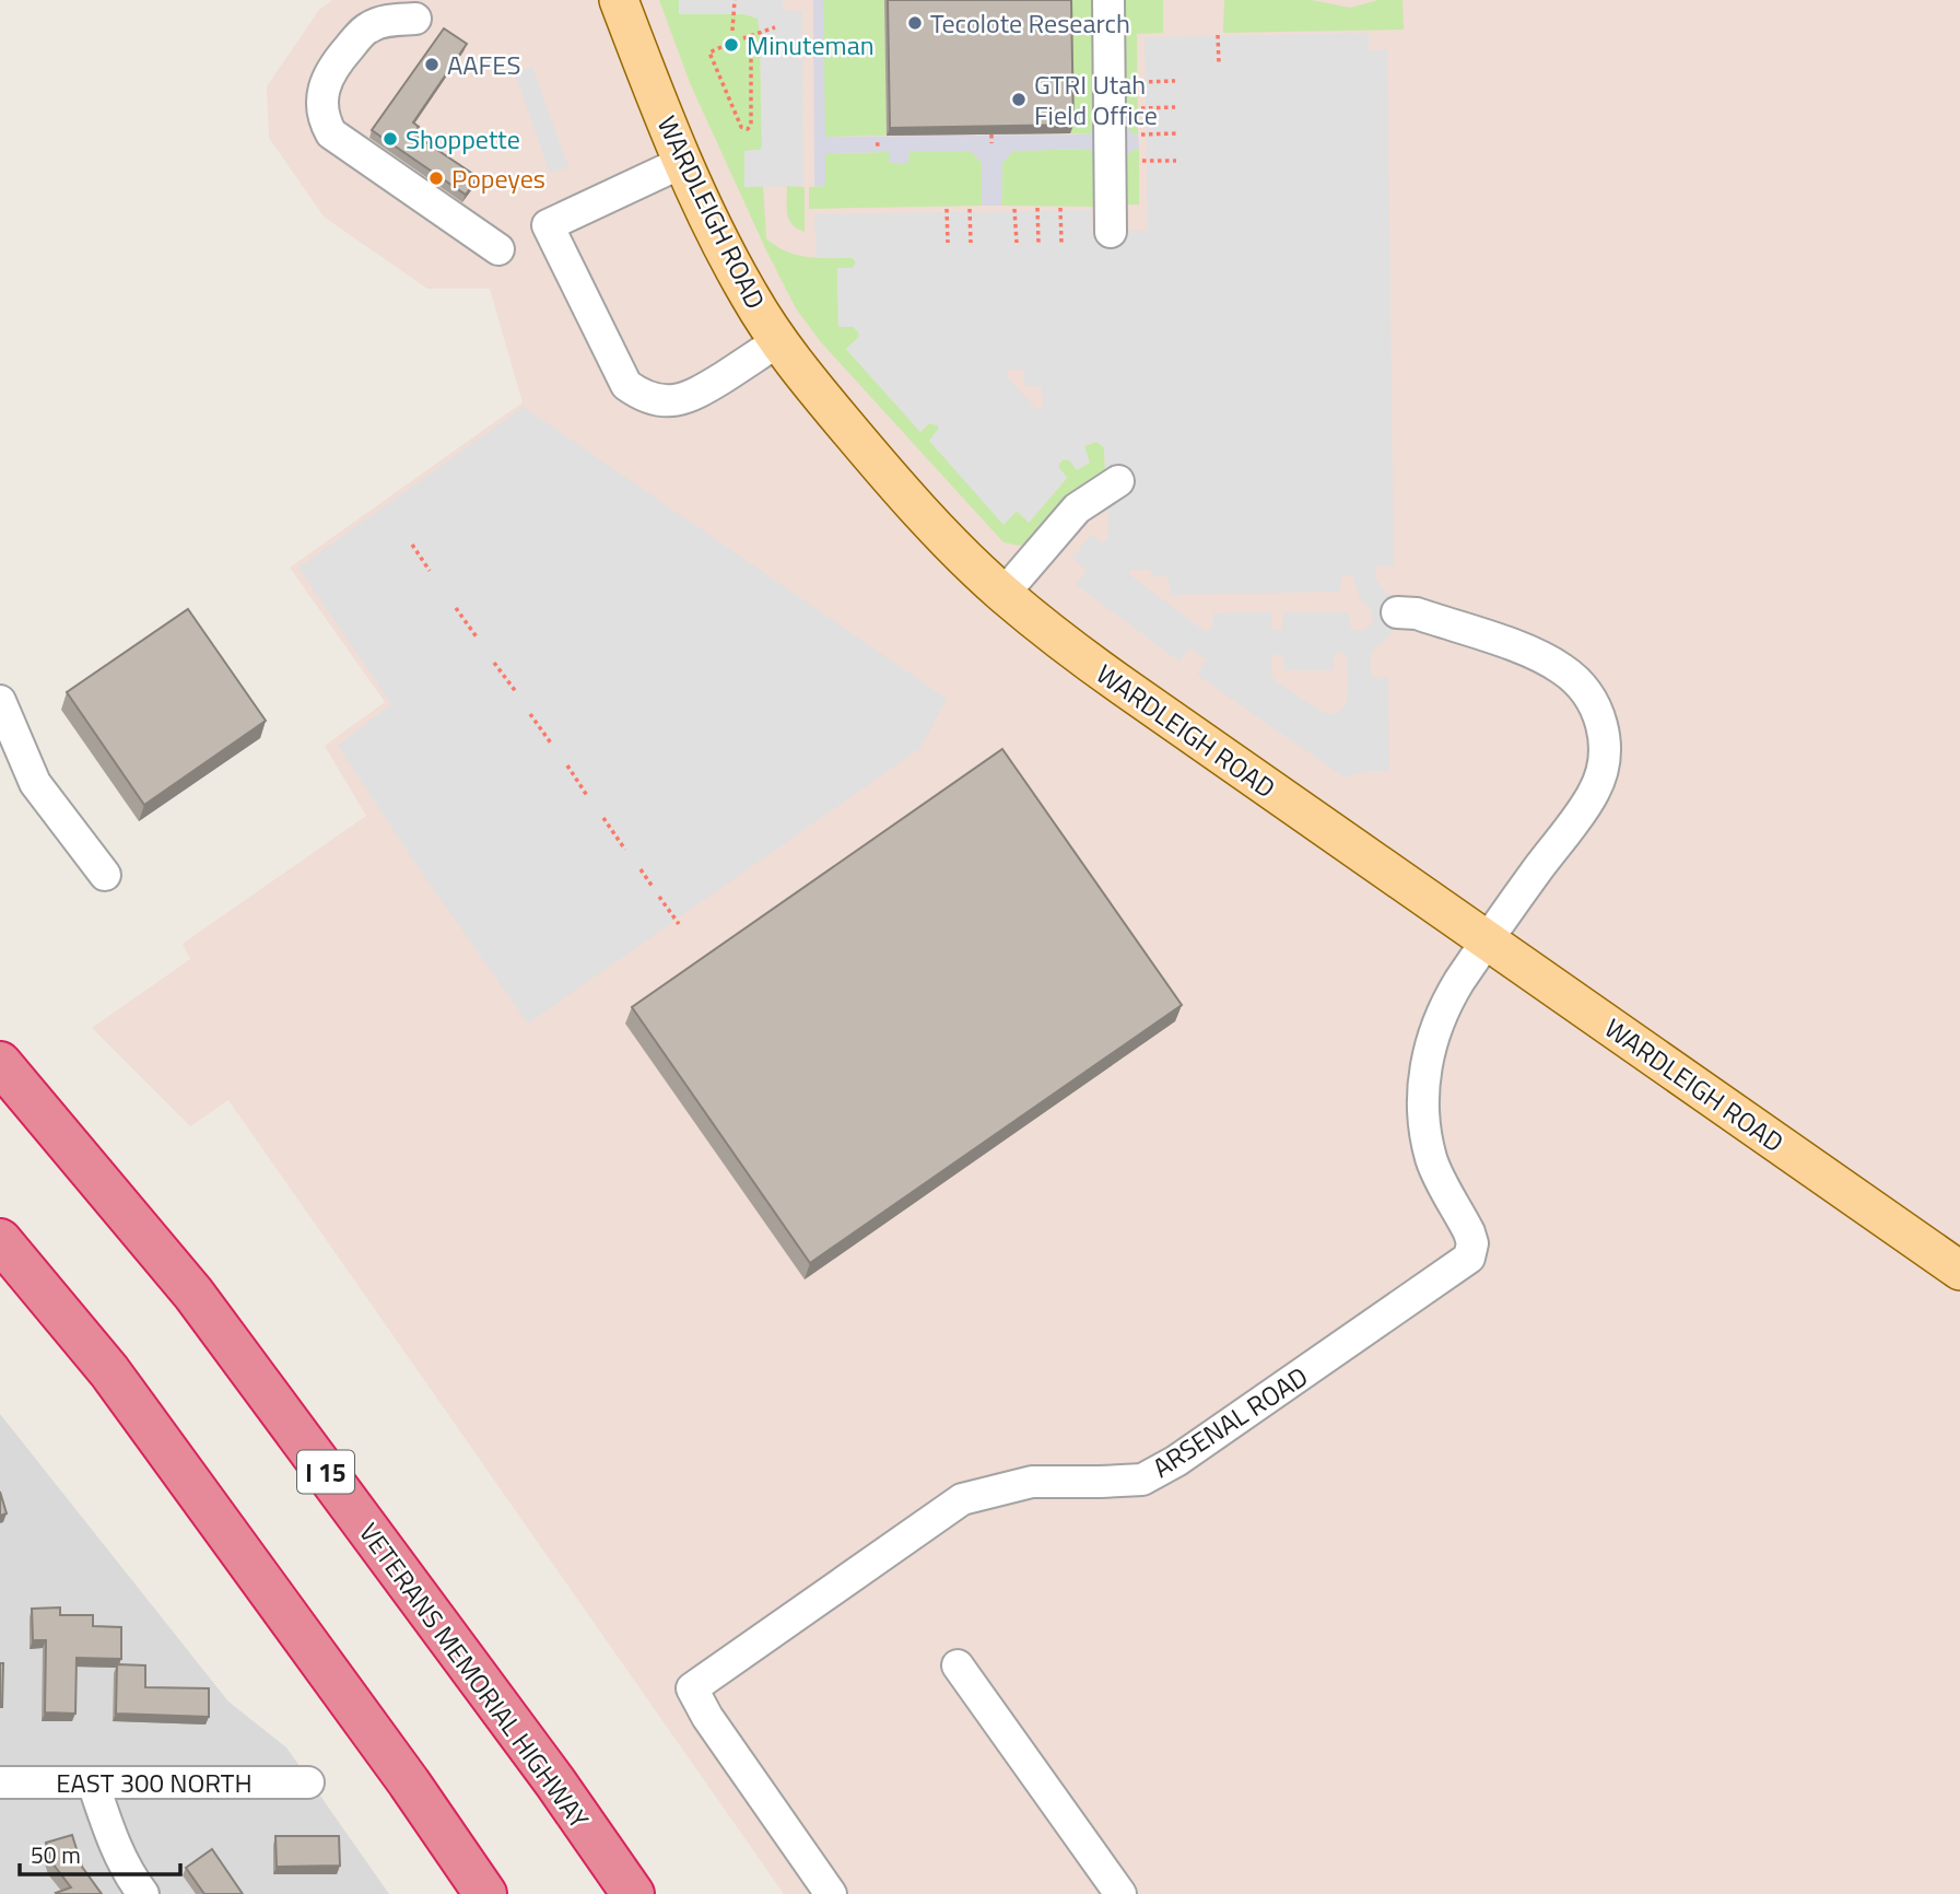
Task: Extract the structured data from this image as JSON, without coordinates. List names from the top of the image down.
{
  "streets": {
    "highway": ["I 15", "VETERANS MEMORIAL HIGHWAY"],
    "main road": ["WARDLEIGH ROAD"],
    "street": ["ARSENAL ROAD", "EAST 300 NORTH"]
  },
  "crossings": [
    ["WARDLEIGH ROAD", "ARSENAL ROAD"]
  ],
  "places": [
    "Tecolote Research",
    "Minuteman",
    "AAFES",
    "GTRI Utah Field Office",
    "Shoppette",
    "Popeyes"
  ],
  "scale_bar": "50 m"
}
